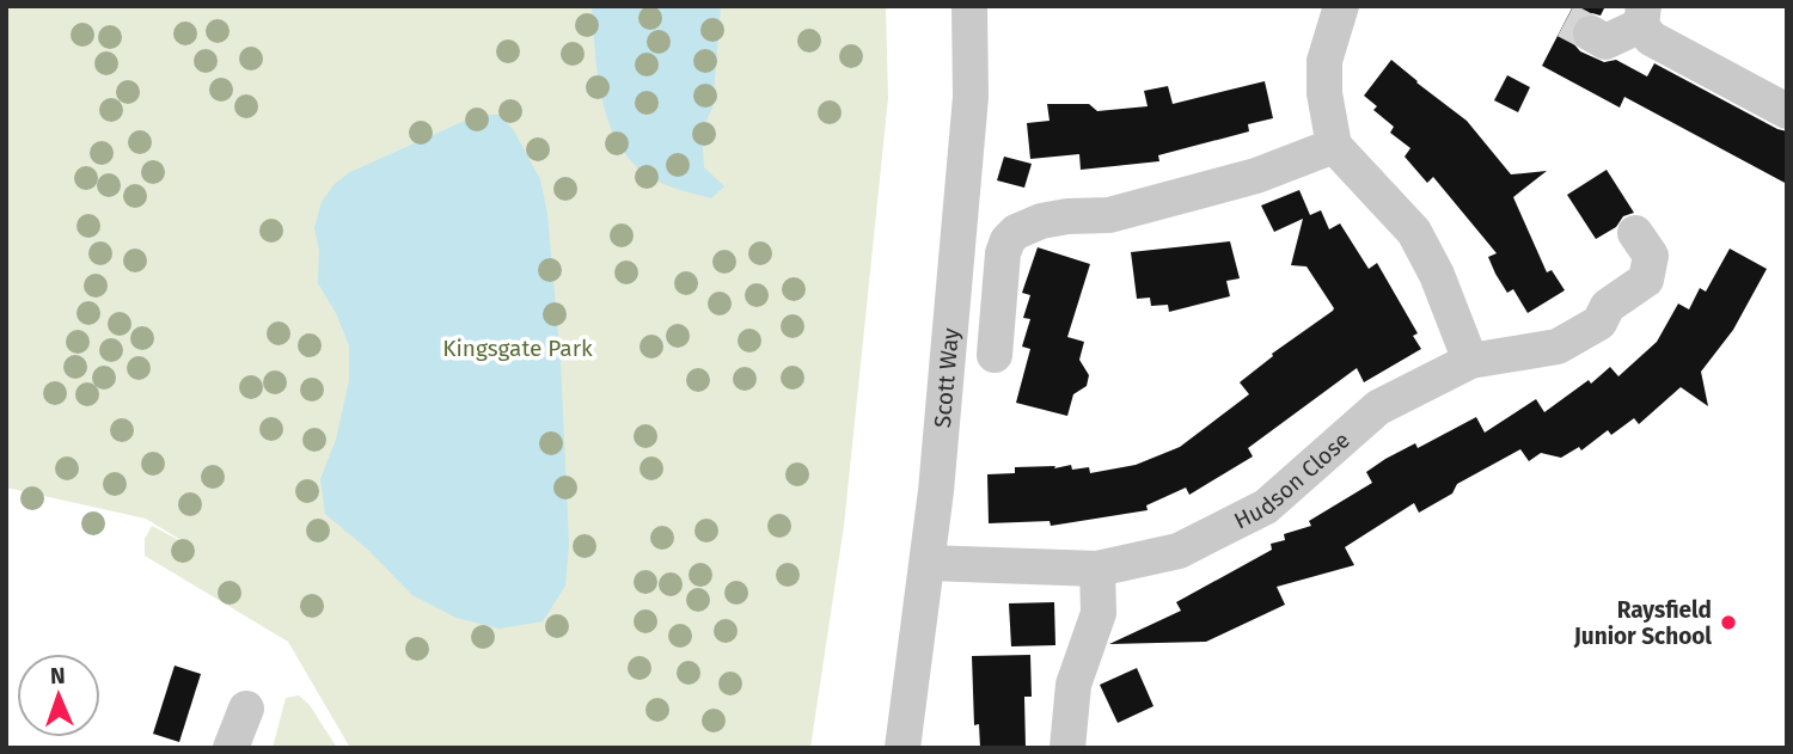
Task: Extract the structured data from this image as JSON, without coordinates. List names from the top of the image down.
{
  "streets": {
    "street": ["Scott Way", "Hudson Close"]
  },
  "crossings": [
    ["Scott Way", "Hudson Close"]
  ],
  "parks": ["Kingsgate Park"],
  "places": ["Raysfield Junior School"],
  "north": "top"
}
